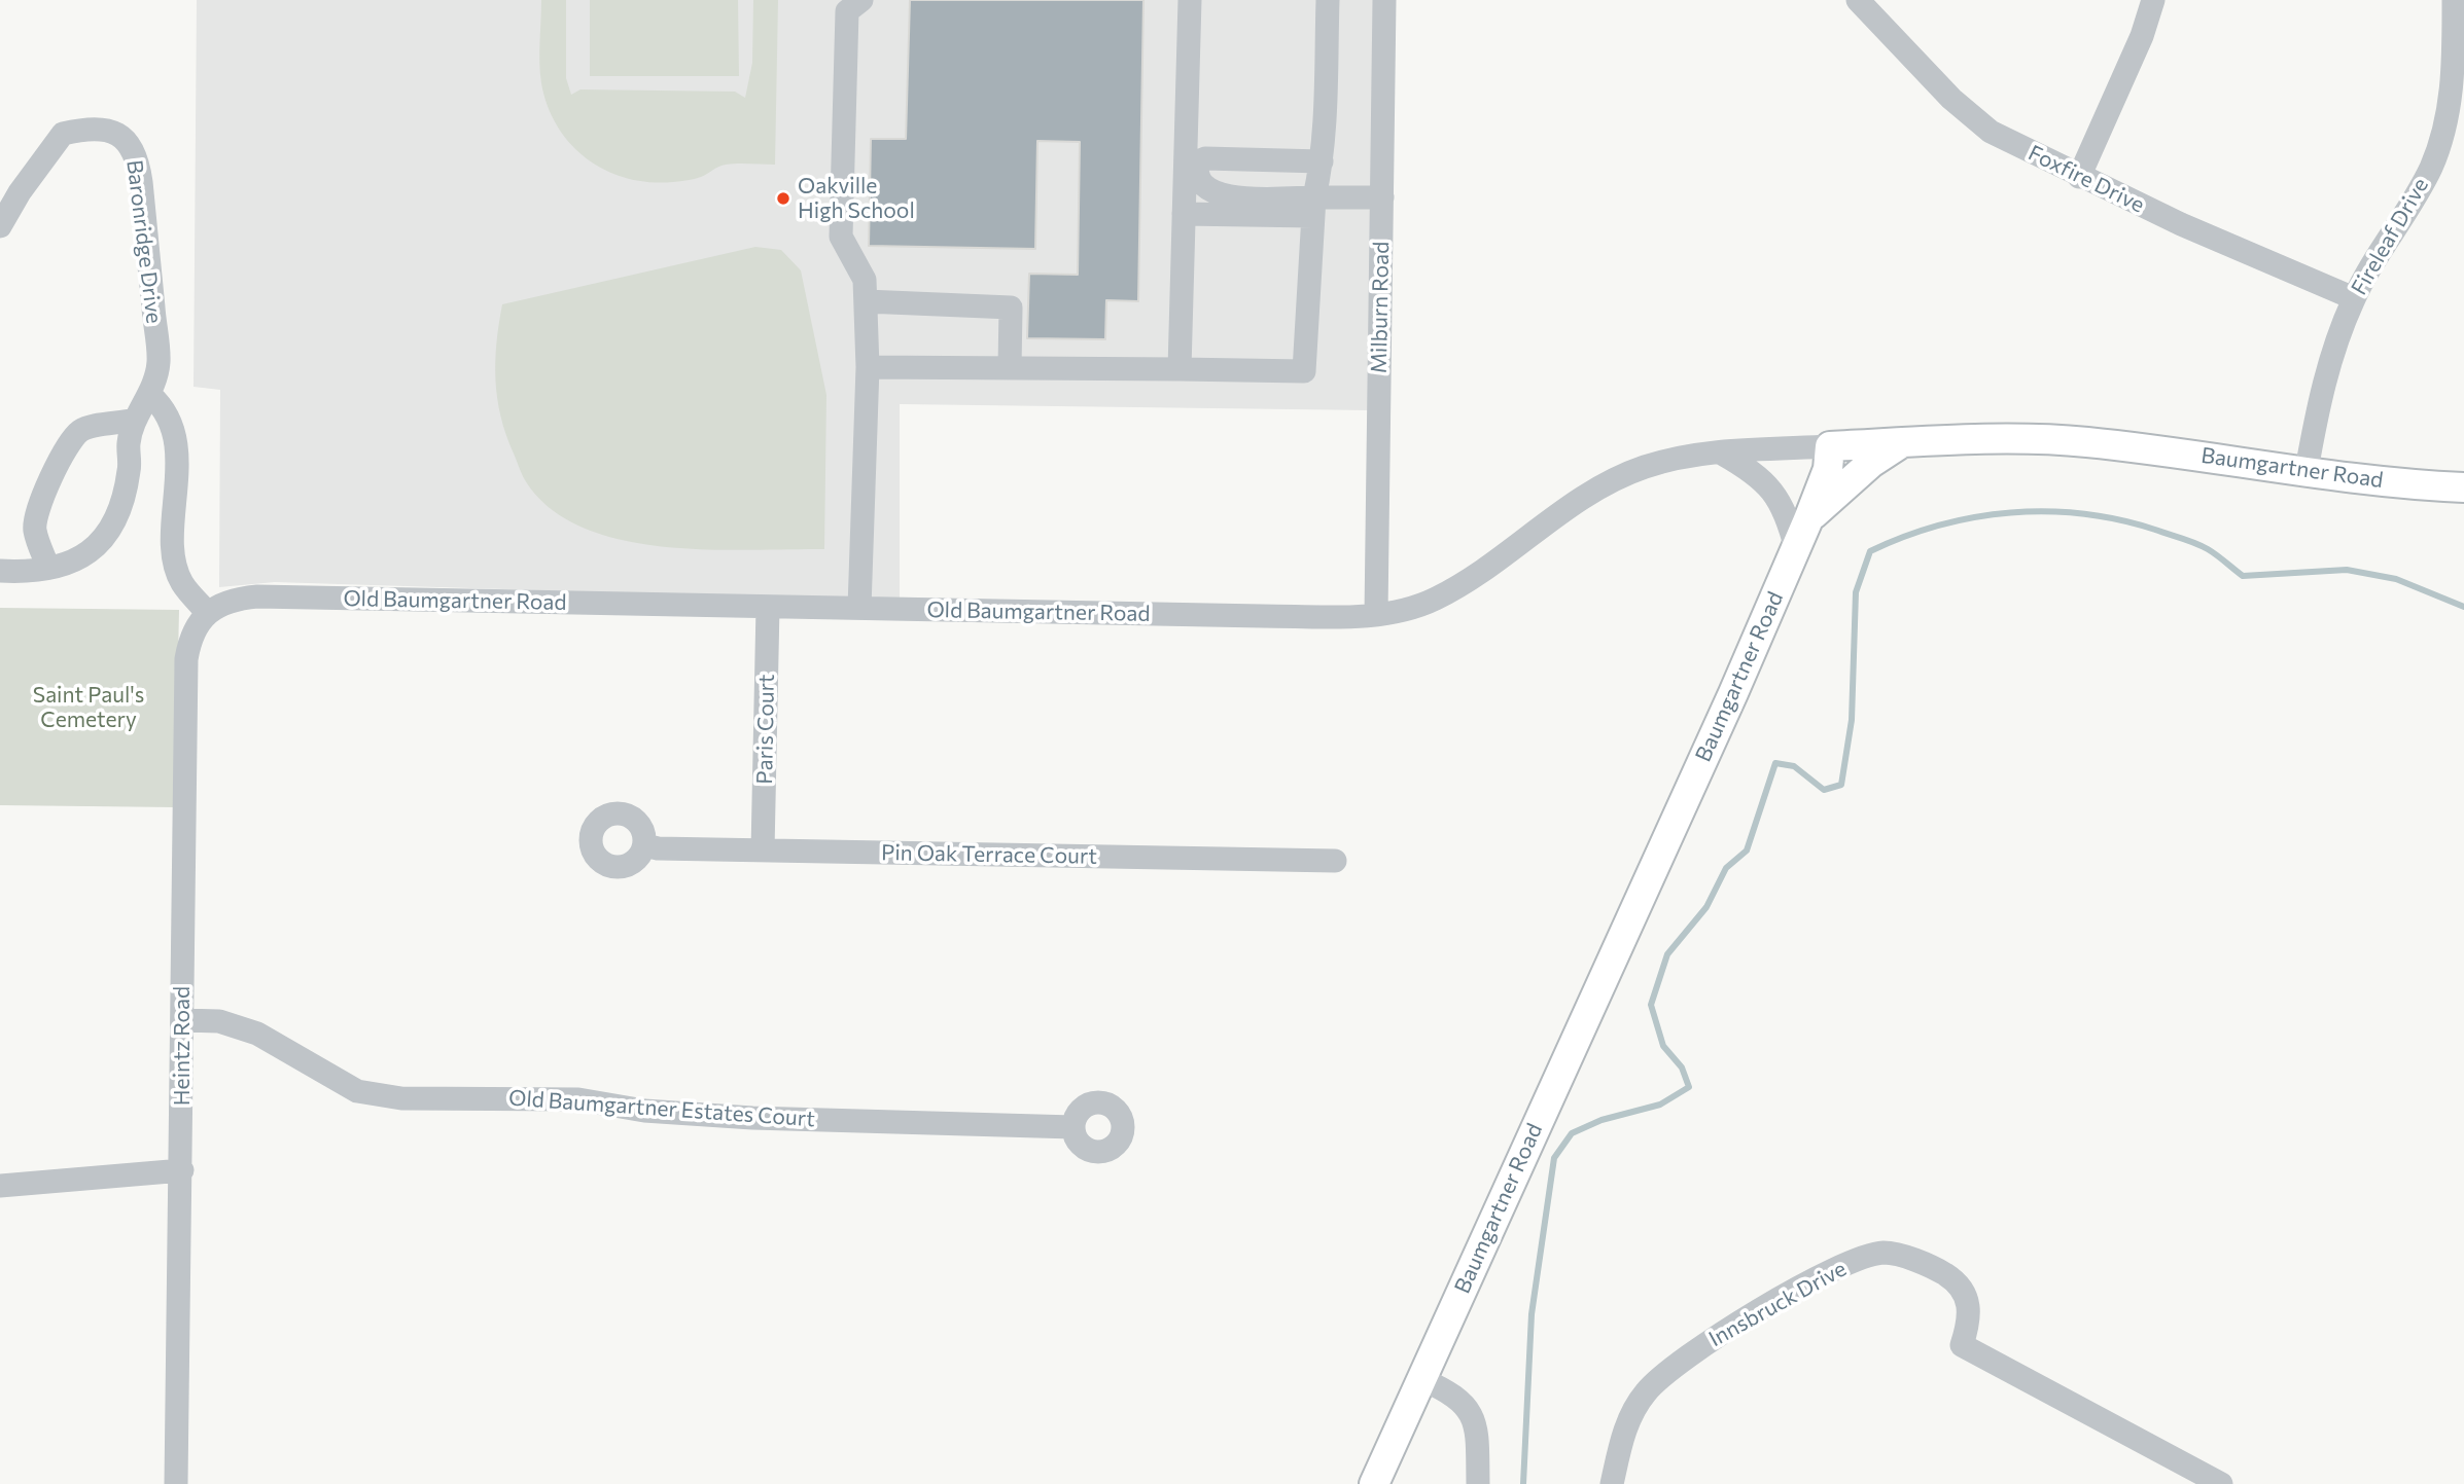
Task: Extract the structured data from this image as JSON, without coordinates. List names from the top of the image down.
{
  "streets": {
    "main road": ["Baumgartner Road"],
    "street": [
      "Foxfire Drive",
      "Fireleaf Drive",
      "Baronridge Drive",
      "Milburn Road",
      "Old Baumgartner Road",
      "Paris Court",
      "Pin Oak Terrace Court",
      "Heintz Road",
      "Old Baumgartner Estates Court",
      "Innsbruck Drive"
    ]
  },
  "crossings": [
    ["Foxfire Drive", "Fireleaf Drive"],
    ["Fireleaf Drive", "Baumgartner Road"],
    ["Milburn Road", "Old Baumgartner Road"],
    ["Baumgartner Road", "Old Baumgartner Road"],
    ["Old Baumgartner Road", "Paris Court"],
    ["Old Baumgartner Road", "Heintz Road"],
    ["Paris Court", "Pin Oak Terrace Court"],
    ["Heintz Road", "Old Baumgartner Estates Court"]
  ],
  "parks": ["Saint Paul's Cemetery"],
  "places": ["Oakville High School"]
}
